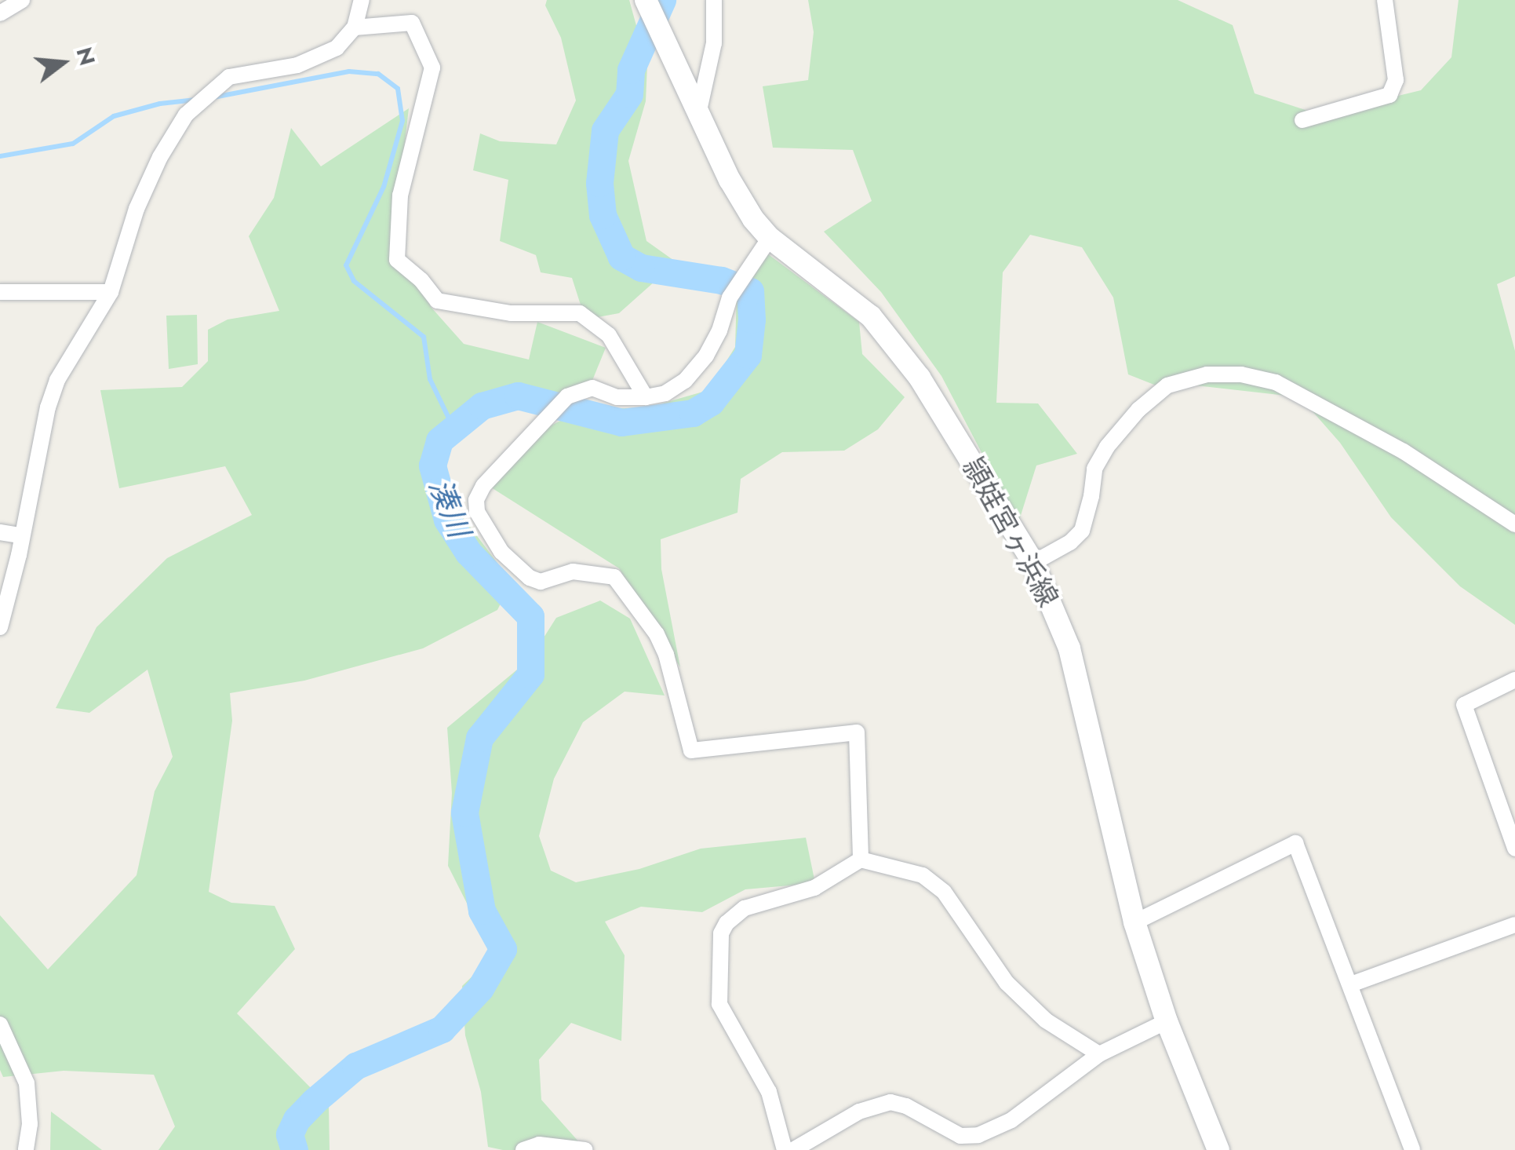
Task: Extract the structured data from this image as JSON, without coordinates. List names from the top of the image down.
{
  "streets": {
    "main road": ["頴娃宮ヶ浜線"]
  },
  "water": ["湊川"],
  "north": "right"
}
